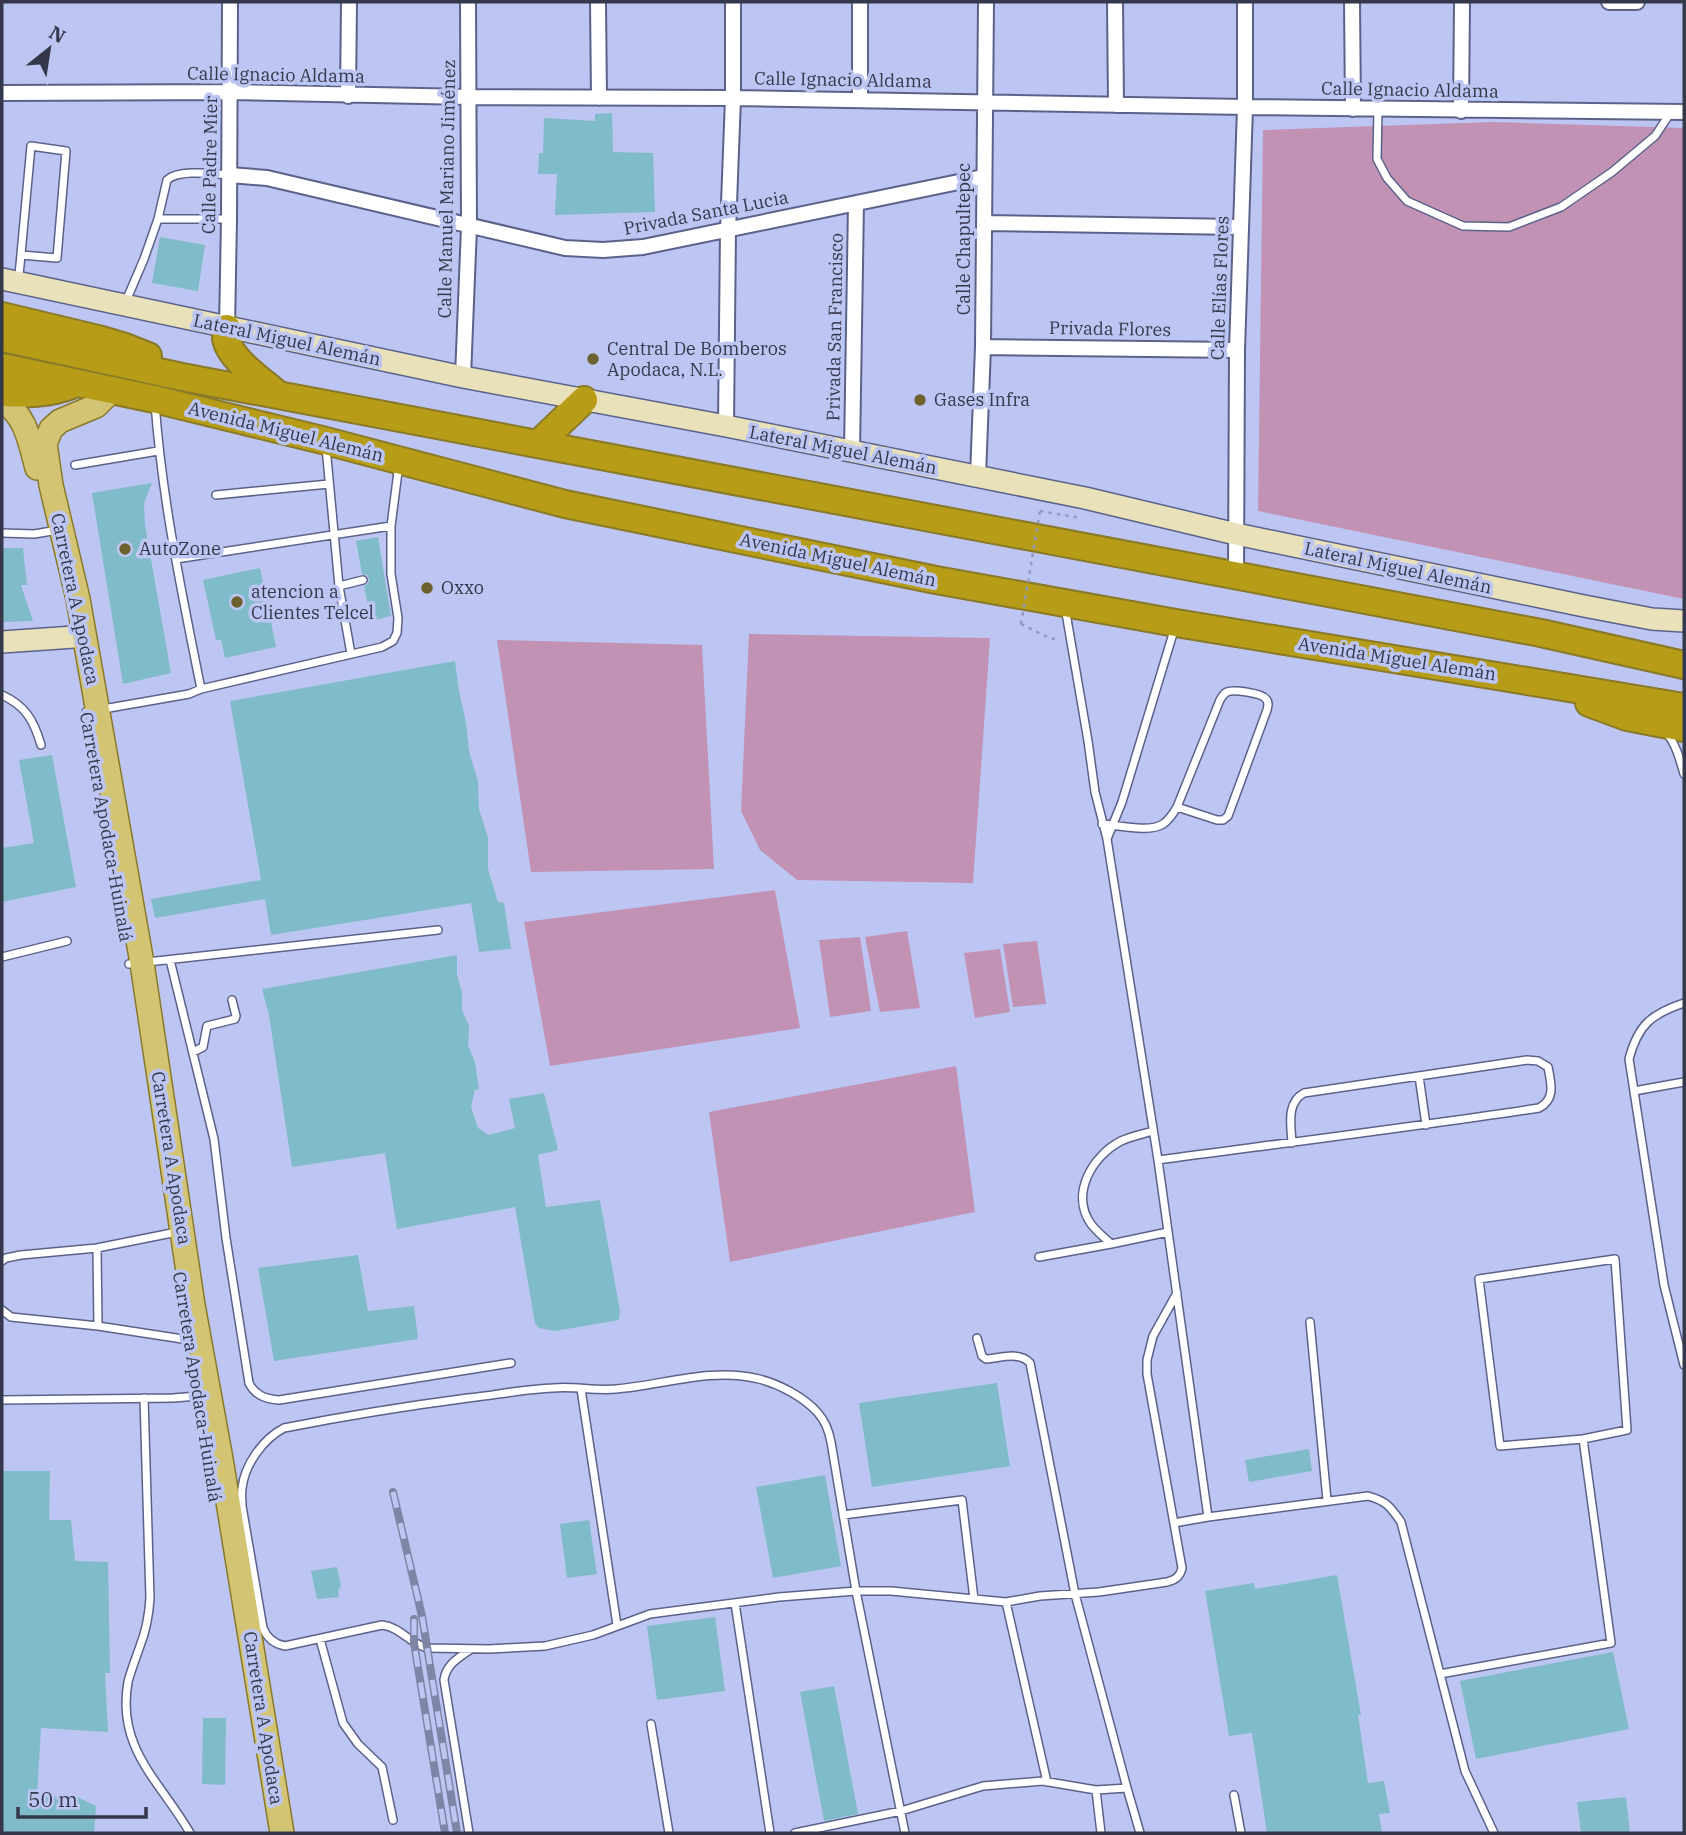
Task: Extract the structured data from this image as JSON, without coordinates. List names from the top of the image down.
{
  "streets": {
    "highway": ["Avenida Miguel Alemán"],
    "main road": ["Carretera A Apodaca", "Carretera Apodaca-Huinalá"],
    "street": [
      "Calle Ignacio Aldama",
      "Calle Padre Mier",
      "Calle Manuel Mariano Jiménez",
      "Privada Santa Lucia",
      "Calle Chapultepec",
      "Calle Elías Flores",
      "Privada San Francisco",
      "Privada Flores",
      "Lateral Miguel Alemán"
    ]
  },
  "crossings": [
    ["Calle Ignacio Aldama", "Calle Padre Mier"],
    ["Calle Ignacio Aldama", "Calle Manuel Mariano Jiménez"],
    ["Calle Ignacio Aldama", "Calle Chapultepec"],
    ["Calle Ignacio Aldama", "Calle Elías Flores"],
    ["Calle Padre Mier", "Privada Santa Lucia"],
    ["Calle Padre Mier", "Lateral Miguel Alemán"],
    ["Calle Manuel Mariano Jiménez", "Privada Santa Lucia"],
    ["Calle Manuel Mariano Jiménez", "Lateral Miguel Alemán"],
    ["Privada Santa Lucia", "Calle Chapultepec"],
    ["Privada Santa Lucia", "Privada San Francisco"],
    ["Calle Chapultepec", "Privada Flores"],
    ["Calle Chapultepec", "Lateral Miguel Alemán"],
    ["Calle Elías Flores", "Privada Flores"],
    ["Calle Elías Flores", "Lateral Miguel Alemán"],
    ["Calle Elías Flores", "Avenida Miguel Alemán"],
    ["Privada San Francisco", "Lateral Miguel Alemán"],
    ["Carretera A Apodaca", "Carretera Apodaca-Huinalá"]
  ],
  "places": [
    "Central De Bomberos Apodaca, N.L.",
    "Gases Infra",
    "AutoZone",
    "Oxxo",
    "atencion a Clientes Telcel"
  ],
  "scale_bar": "50 m",
  "north": "top right"
}
